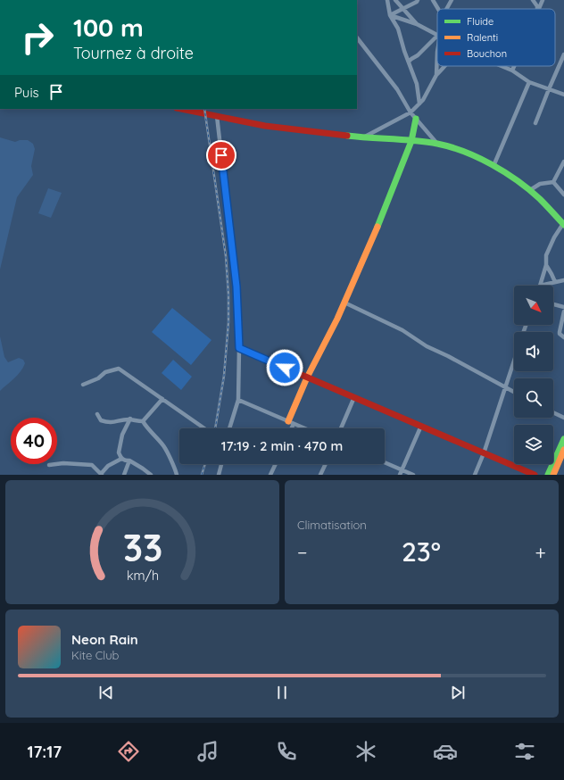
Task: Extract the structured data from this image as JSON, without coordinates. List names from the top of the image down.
{
  "legend": ["Fluide", "Ralenti", "Bouchon"],
  "north": "bottom right",
  "page": {
    "turn": ["100 m", "Tournez à droite"],
    "then": "Puis",
    "limit": "40",
    "trip": "17:19 · 2 min · 470 m",
    "tile": "Climatisation",
    "heat": ["−", "23°", "+"],
    "song": ["Neon Rain", "Kite Club"],
    "tabs": "17:17",
    "gauge": ["33", "km/h"]
  }
}
